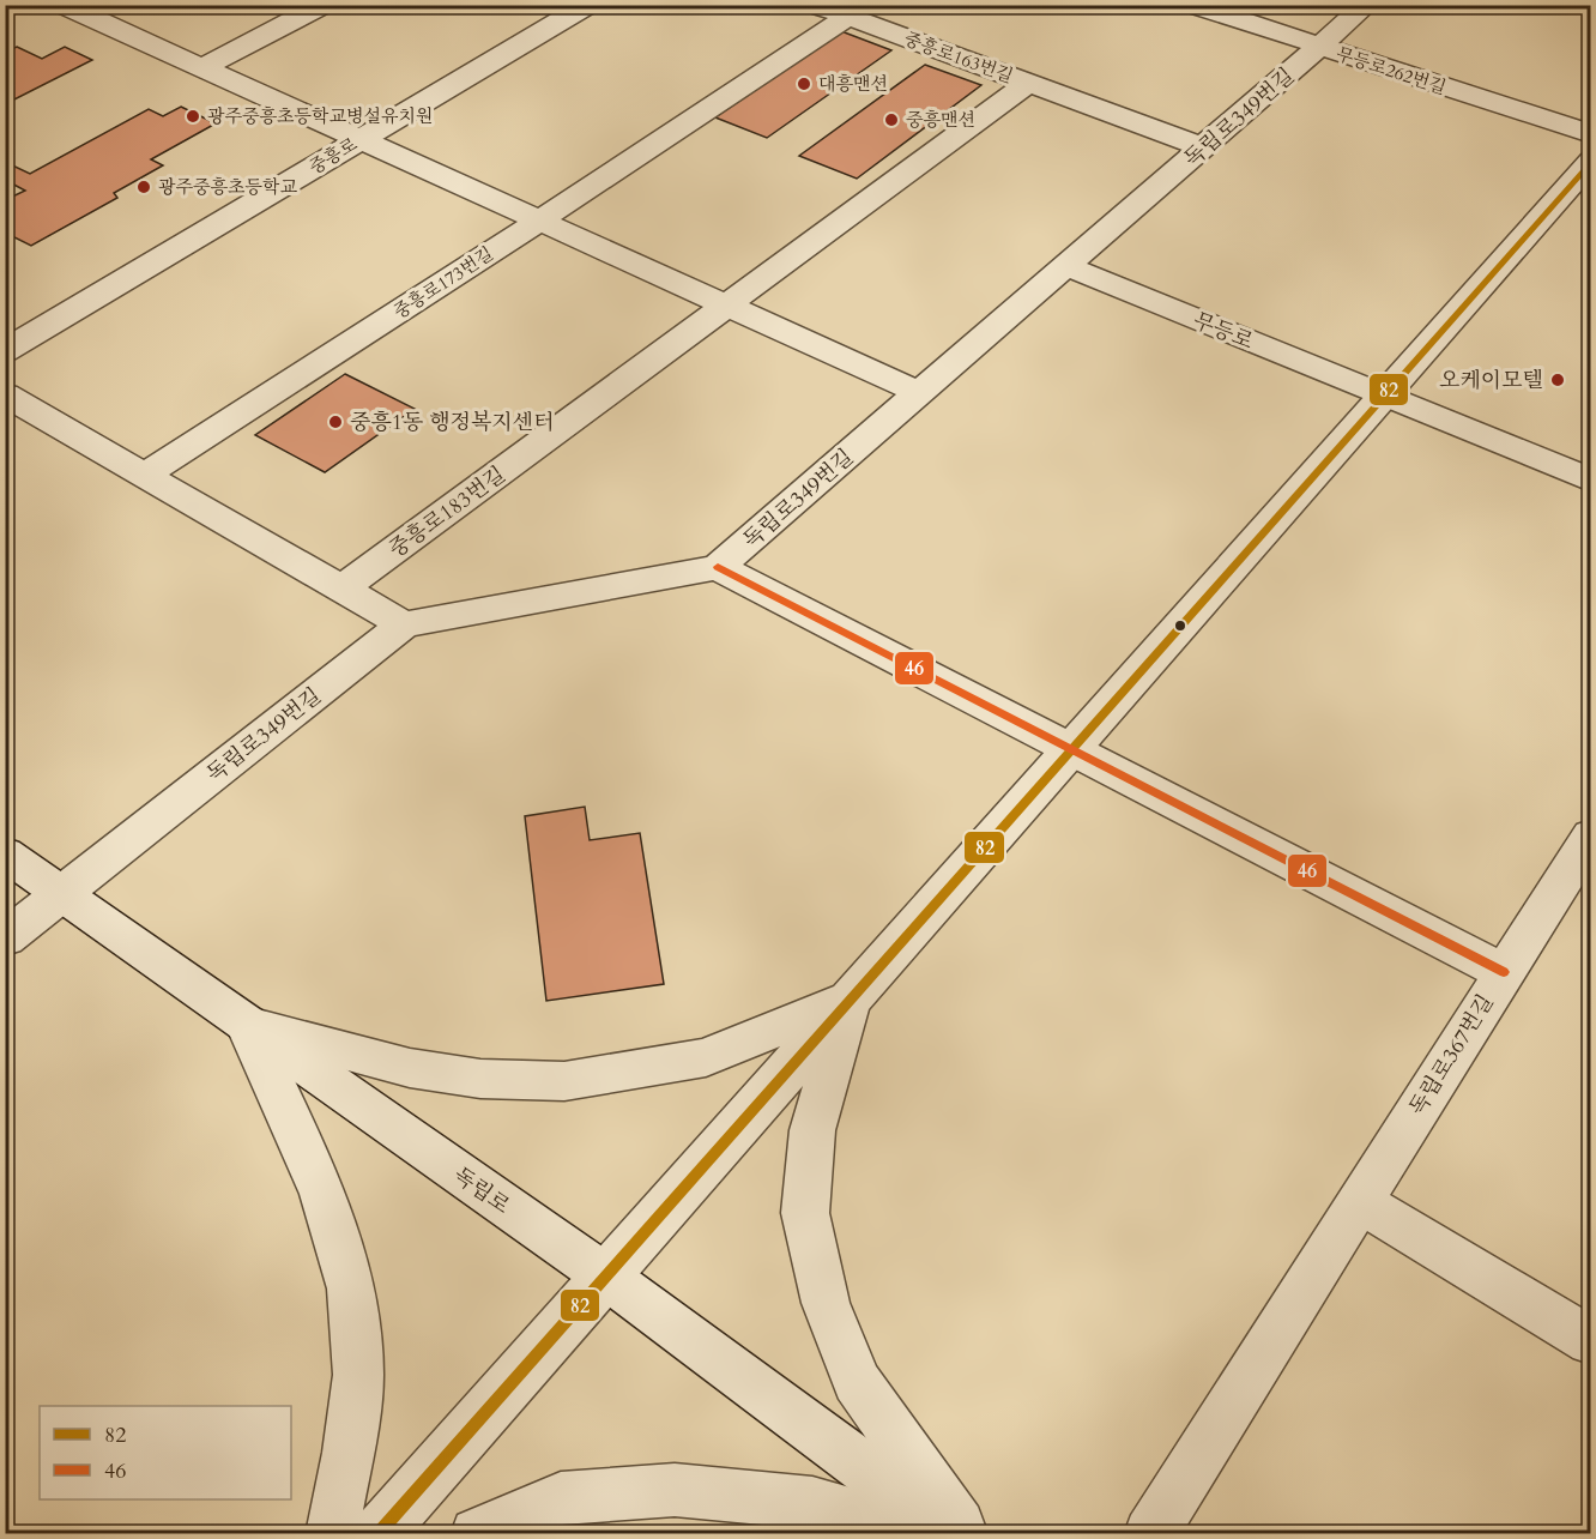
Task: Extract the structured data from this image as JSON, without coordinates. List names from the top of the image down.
{
  "streets": {
    "street": [
      "중흥로163번길",
      "무등로262번길",
      "독립로349번길",
      "중흥로",
      "중흥로173번길",
      "무등로",
      "중흥로183번길",
      "독립로367번길",
      "독립로"
    ]
  },
  "crossings": [
    ["중흥로163번길", "독립로349번길"],
    ["중흥로163번길", "중흥로173번길"],
    ["중흥로163번길", "중흥로183번길"],
    ["무등로262번길", "독립로349번길"],
    ["독립로349번길", "무등로"],
    ["독립로349번길", "독립로"]
  ],
  "places": [
    "대흥맨션",
    "광주중흥초등학교병설유치원",
    "중흥맨션",
    "광주중흥초등학교",
    "오케이모텔",
    "중흥1동 행정복지센터"
  ],
  "lines": ["transit line 82", "transit line 46"],
  "legend": ["82", "46"]
}
